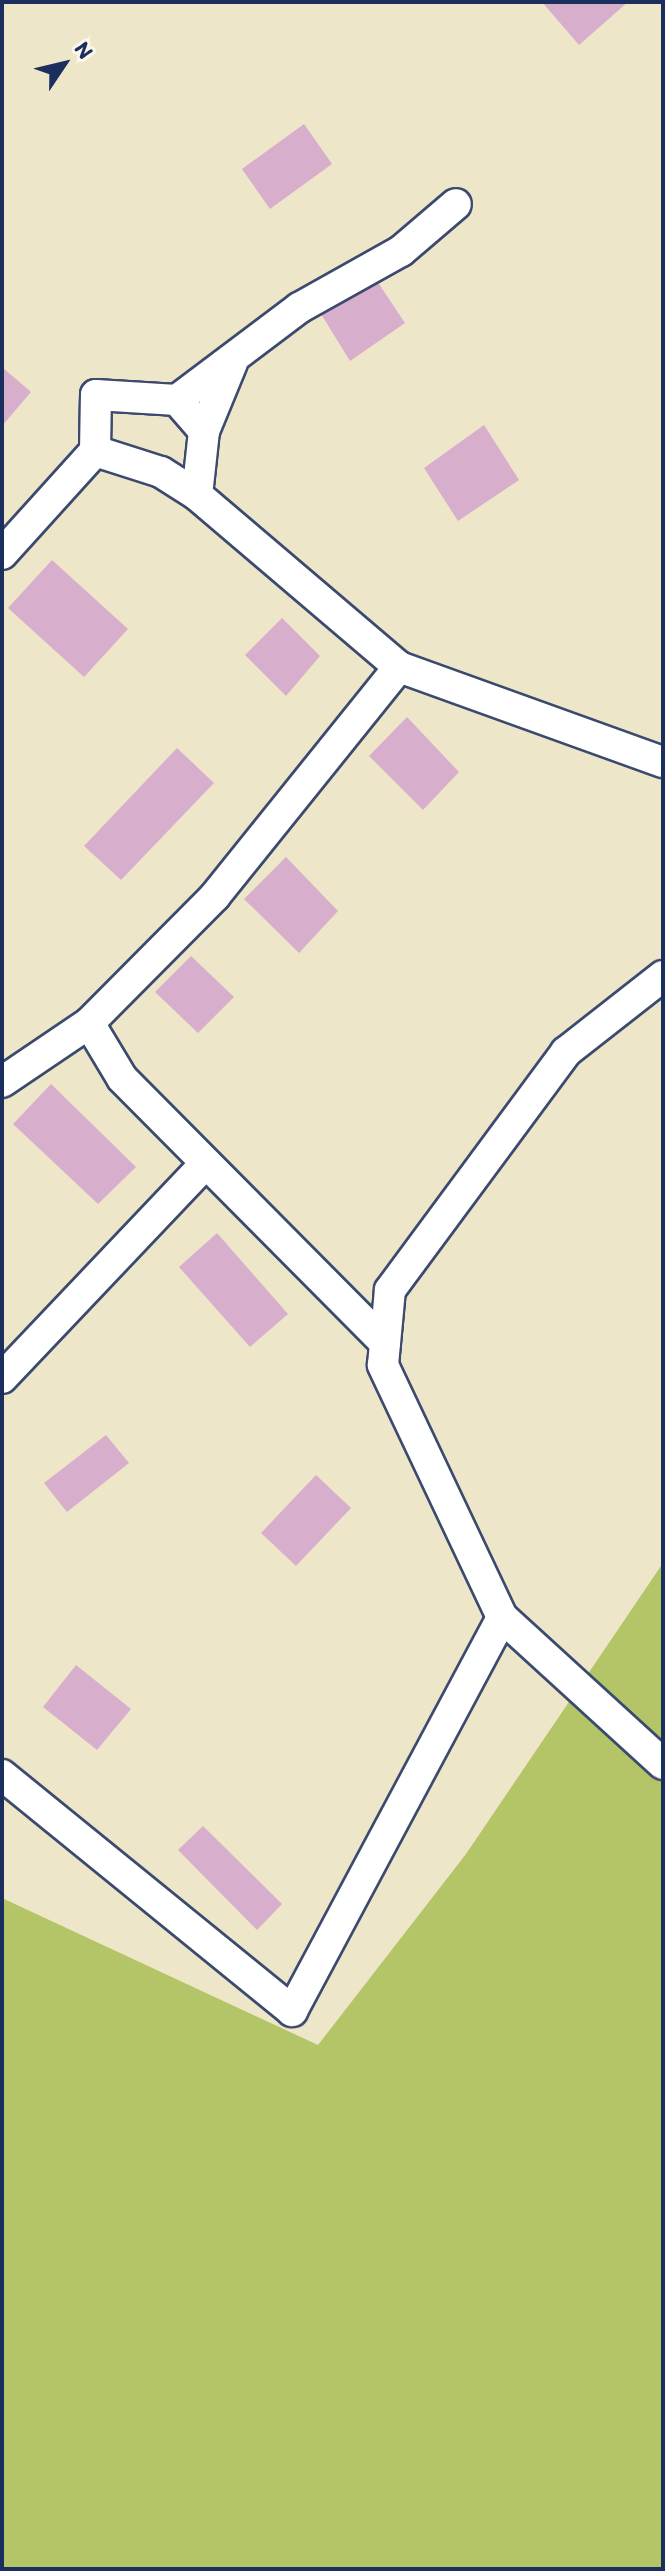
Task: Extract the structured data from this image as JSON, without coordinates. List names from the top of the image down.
{
  "north": "top right"
}
